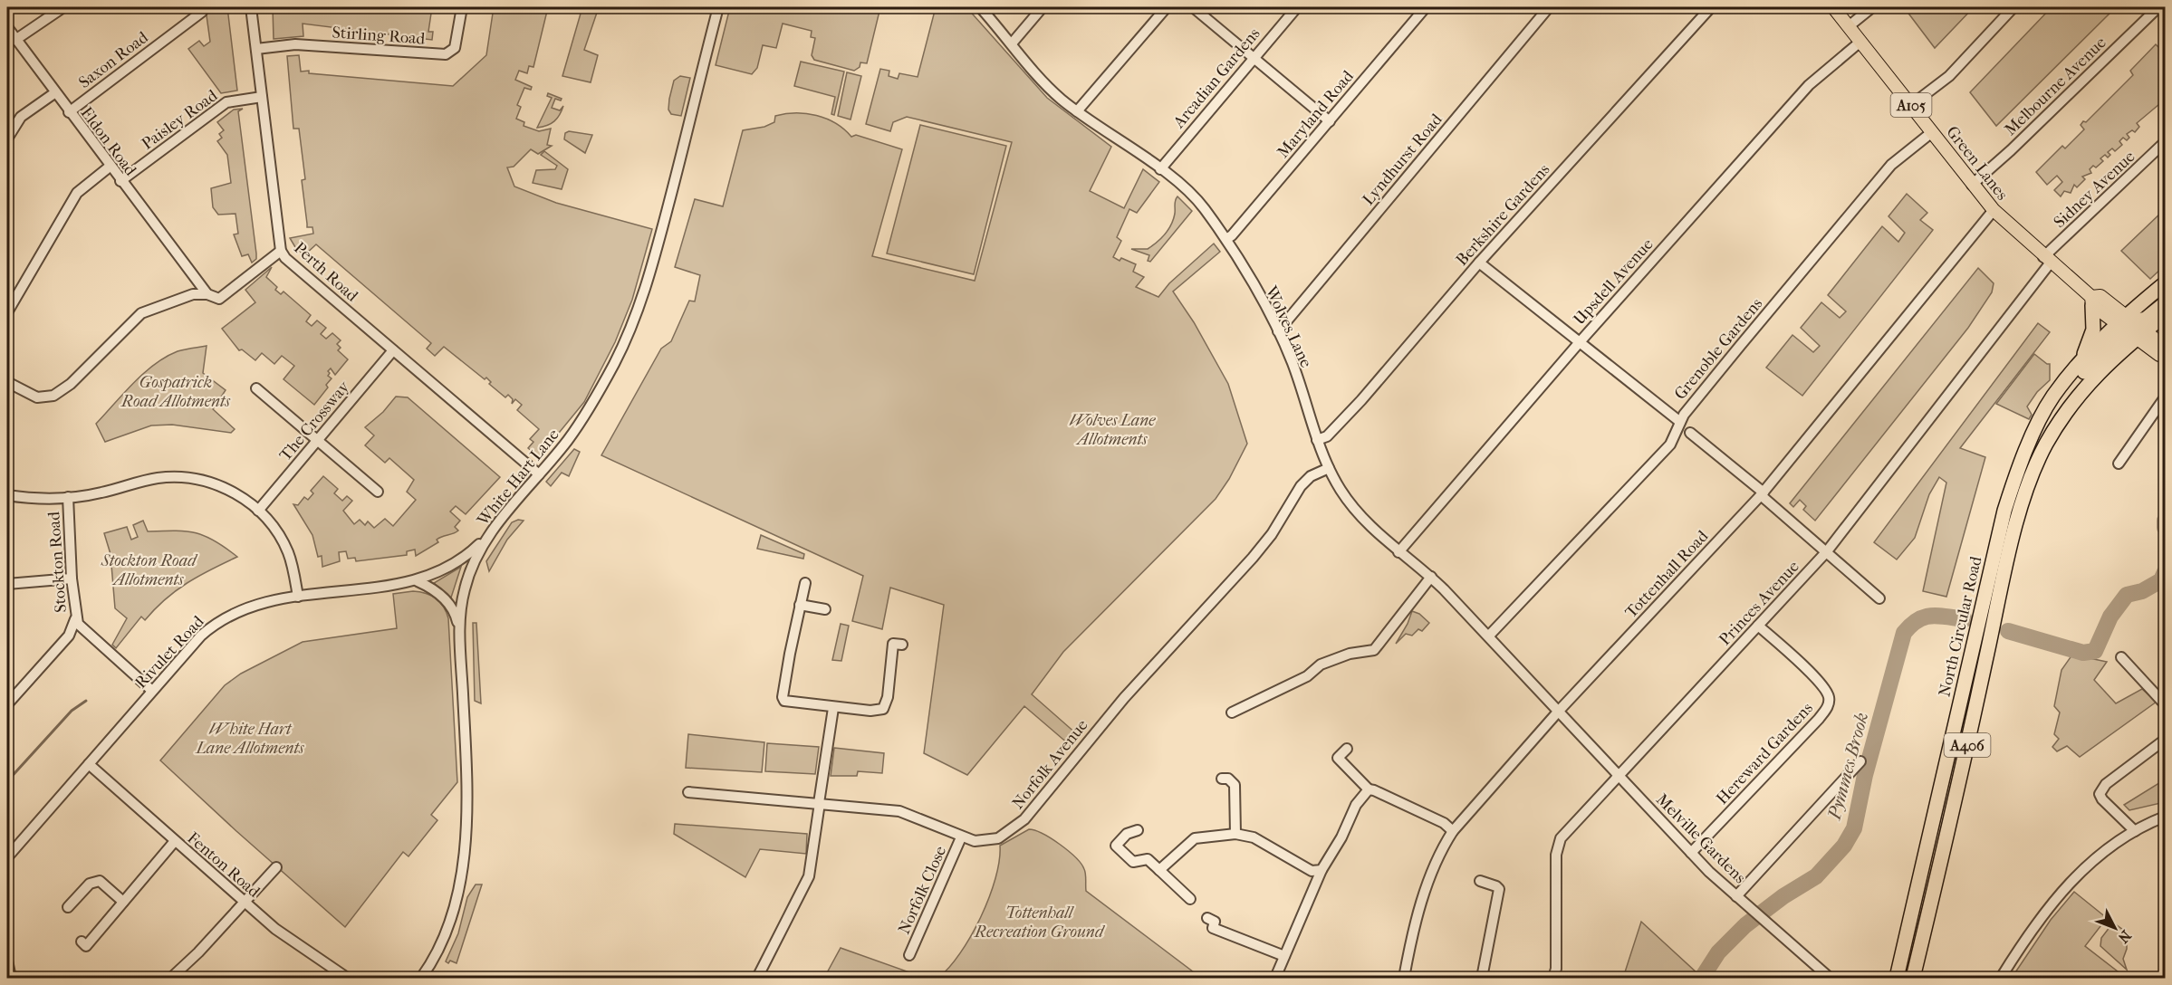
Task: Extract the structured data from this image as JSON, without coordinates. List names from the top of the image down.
{
  "streets": {
    "highway": ["North Circular Road", "A406"],
    "main road": ["A105", "Green Lanes"],
    "street": [
      "Stirling Road",
      "Saxon Road",
      "Arcadian Gardens",
      "Melbourne Avenue",
      "Maryland Road",
      "Paisley Road",
      "Eldon Road",
      "Lyndhurst Road",
      "Sidney Avenue",
      "Berkshire Gardens",
      "Perth Road",
      "Upsdell Avenue",
      "Wolves Lane",
      "Grenoble Gardens",
      "The Crossway",
      "White Hart Lane",
      "Stockton Road",
      "Tottenhall Road",
      "Princes Avenue",
      "Rivulet Road",
      "Hereward Gardens",
      "Norfolk Avenue",
      "Melville Gardens",
      "Fenton Road",
      "Norfolk Close"
    ]
  },
  "crossings": [
    ["Stirling Road", "Perth Road"],
    ["Saxon Road", "Eldon Road"],
    ["Arcadian Gardens", "Wolves Lane"],
    ["Melbourne Avenue", "Green Lanes"],
    ["Maryland Road", "Wolves Lane"],
    ["Paisley Road", "Eldon Road"],
    ["Paisley Road", "Perth Road"],
    ["Lyndhurst Road", "Wolves Lane"],
    ["Green Lanes", "Sidney Avenue"],
    ["Green Lanes", "Upsdell Avenue"],
    ["Green Lanes", "Grenoble Gardens"],
    ["Green Lanes", "Tottenhall Road"],
    ["Green Lanes", "Princes Avenue"],
    ["Green Lanes", "North Circular Road"],
    ["Green Lanes", "A406"],
    ["Sidney Avenue", "Princes Avenue"],
    ["Berkshire Gardens", "Wolves Lane"],
    ["Perth Road", "The Crossway"],
    ["Perth Road", "White Hart Lane"],
    ["Upsdell Avenue", "Wolves Lane"],
    ["Wolves Lane", "Grenoble Gardens"],
    ["Wolves Lane", "Tottenhall Road"],
    ["Wolves Lane", "Norfolk Avenue"],
    ["Wolves Lane", "Melville Gardens"],
    ["White Hart Lane", "Rivulet Road"],
    ["Stockton Road", "Rivulet Road"],
    ["Tottenhall Road", "Melville Gardens"],
    ["Princes Avenue", "Hereward Gardens"],
    ["Princes Avenue", "Melville Gardens"],
    ["North Circular Road", "A406"],
    ["Rivulet Road", "Fenton Road"],
    ["Hereward Gardens", "Melville Gardens"],
    ["Norfolk Avenue", "Norfolk Close"]
  ],
  "water": ["Pymmes Brook"],
  "parks": [
    "Gospatrick Road Allotments",
    "Wolves Lane Allotments",
    "Stockton Road Allotments",
    "White Hart Lane Allotments",
    "Tottenhall Recreation Ground"
  ],
  "north": "bottom right"
}
